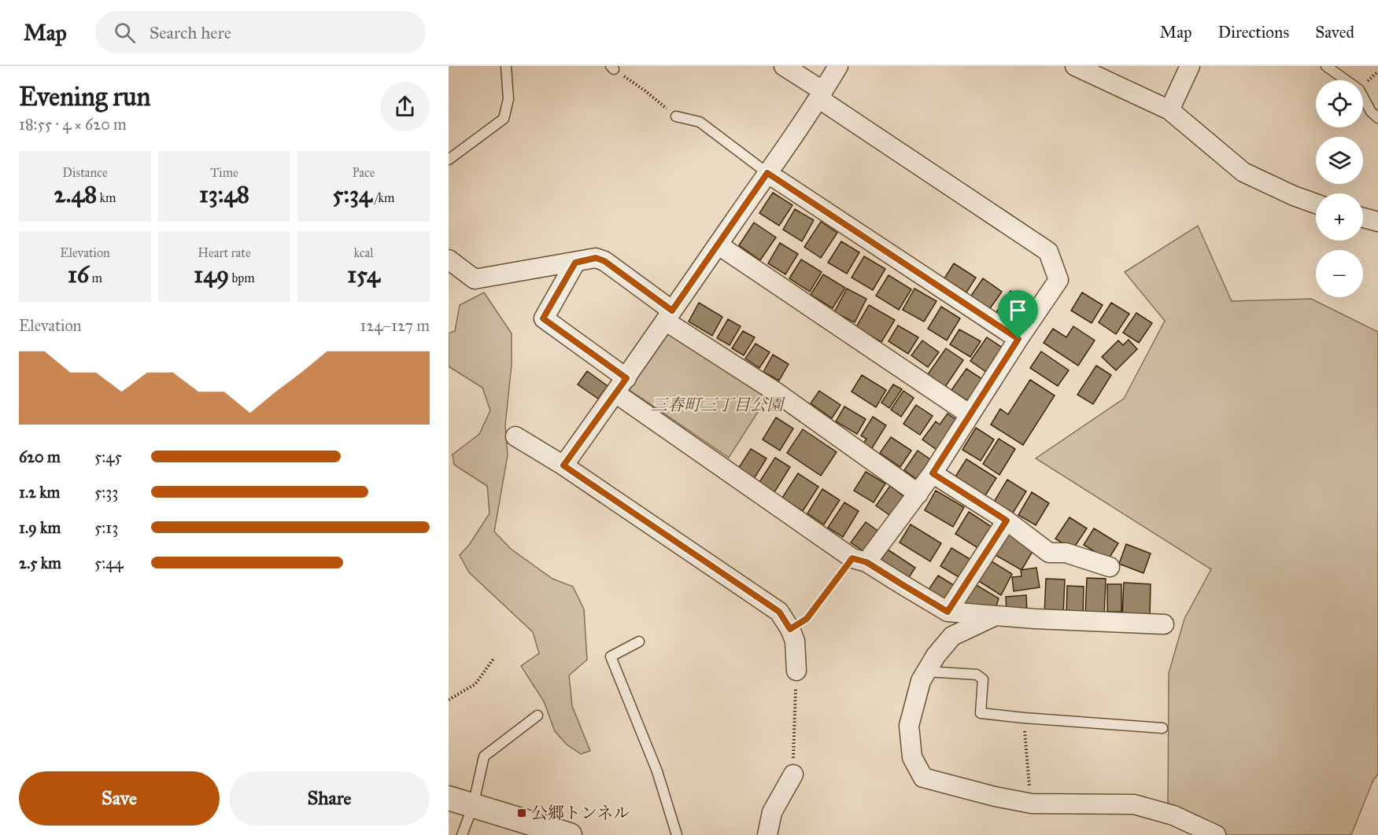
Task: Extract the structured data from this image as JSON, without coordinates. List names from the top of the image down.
{
  "parks": ["三春町三丁目公園"],
  "places": {
    "transit": ["公郷トンネル"]
  },
  "page": {
    "header": "Map",
    "search": "Search here",
    "nav": ["Map", "Directions", "Saved"],
    "heading": ["Evening run", "18:55 · 4 × 620 m"],
    "map_buttons": ["+", "−"],
    "stats": [
      ["Distance", "2.48 km"],
      ["Time", "13:48"],
      ["Pace", "5:34 /km"],
      ["Elevation", "16 m"],
      ["Heart rate", "149 bpm"],
      ["kcal", "154"]
    ],
    "chart": ["Elevation", "124–127 m"],
    "list": [
      {
        "name": "620 m",
        "note": "5:45"
      },
      {
        "name": "1.2 km",
        "note": "5:33"
      },
      {
        "name": "1.9 km",
        "note": "5:13"
      },
      {
        "name": "2.5 km",
        "note": "5:44"
      }
    ],
    "buttons": ["Save", "Share"]
  }
}
